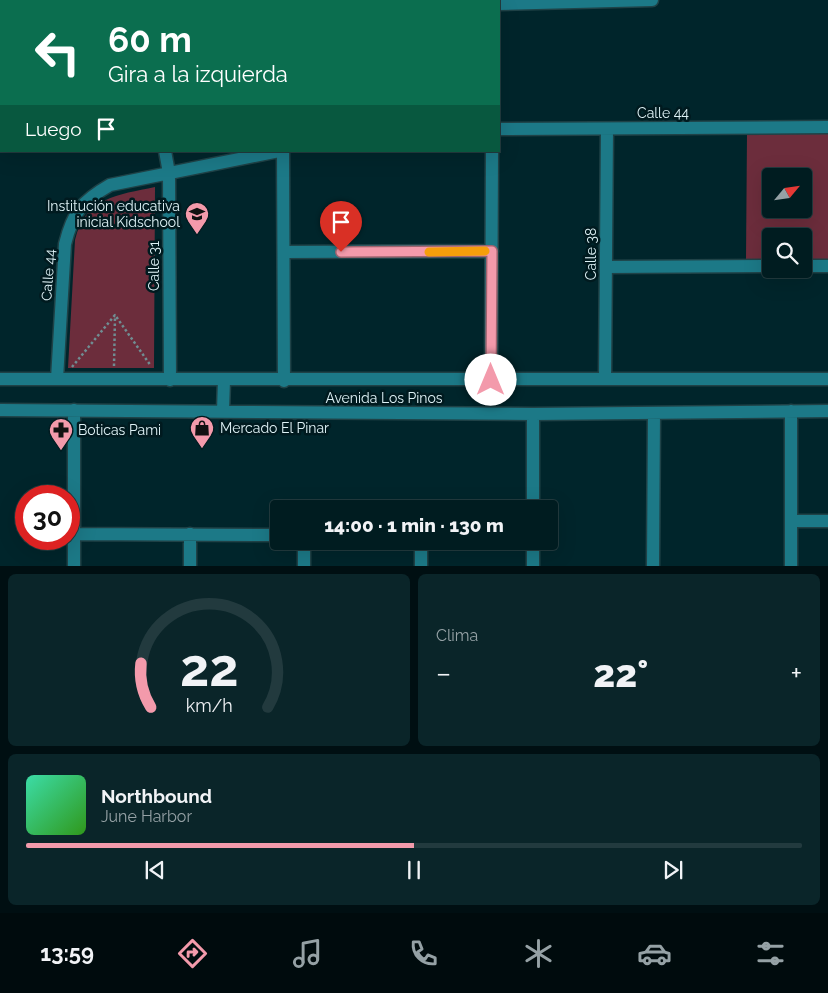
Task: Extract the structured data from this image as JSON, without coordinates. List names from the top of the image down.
{
  "streets": {
    "street": [
      "Calle 44",
      "Calle 38",
      "Calle 31",
      "Avenida Los Pinos"
    ]
  },
  "crossings": [
    ["Calle 44", "Calle 38"],
    ["Calle 44", "Calle 31"],
    ["Calle 44", "Avenida Los Pinos"],
    ["Calle 38", "Avenida Los Pinos"],
    ["Calle 31", "Avenida Los Pinos"]
  ],
  "places": {
    "school or university": ["Institución educativa inicial Kidschool"],
    "shop": ["Mercado El Pinar"],
    "pharmacy": ["Boticas Pami"]
  },
  "north": "top right",
  "page": {
    "turn": ["60 m", "Gira a la izquierda"],
    "then": "Luego",
    "limit": "30",
    "trip": "14:00 · 1 min · 130 m",
    "tile": "Clima",
    "heat": ["−", "22°", "+"],
    "song": ["Northbound", "June Harbor"],
    "tabs": "13:59",
    "gauge": ["22", "km/h"]
  }
}
